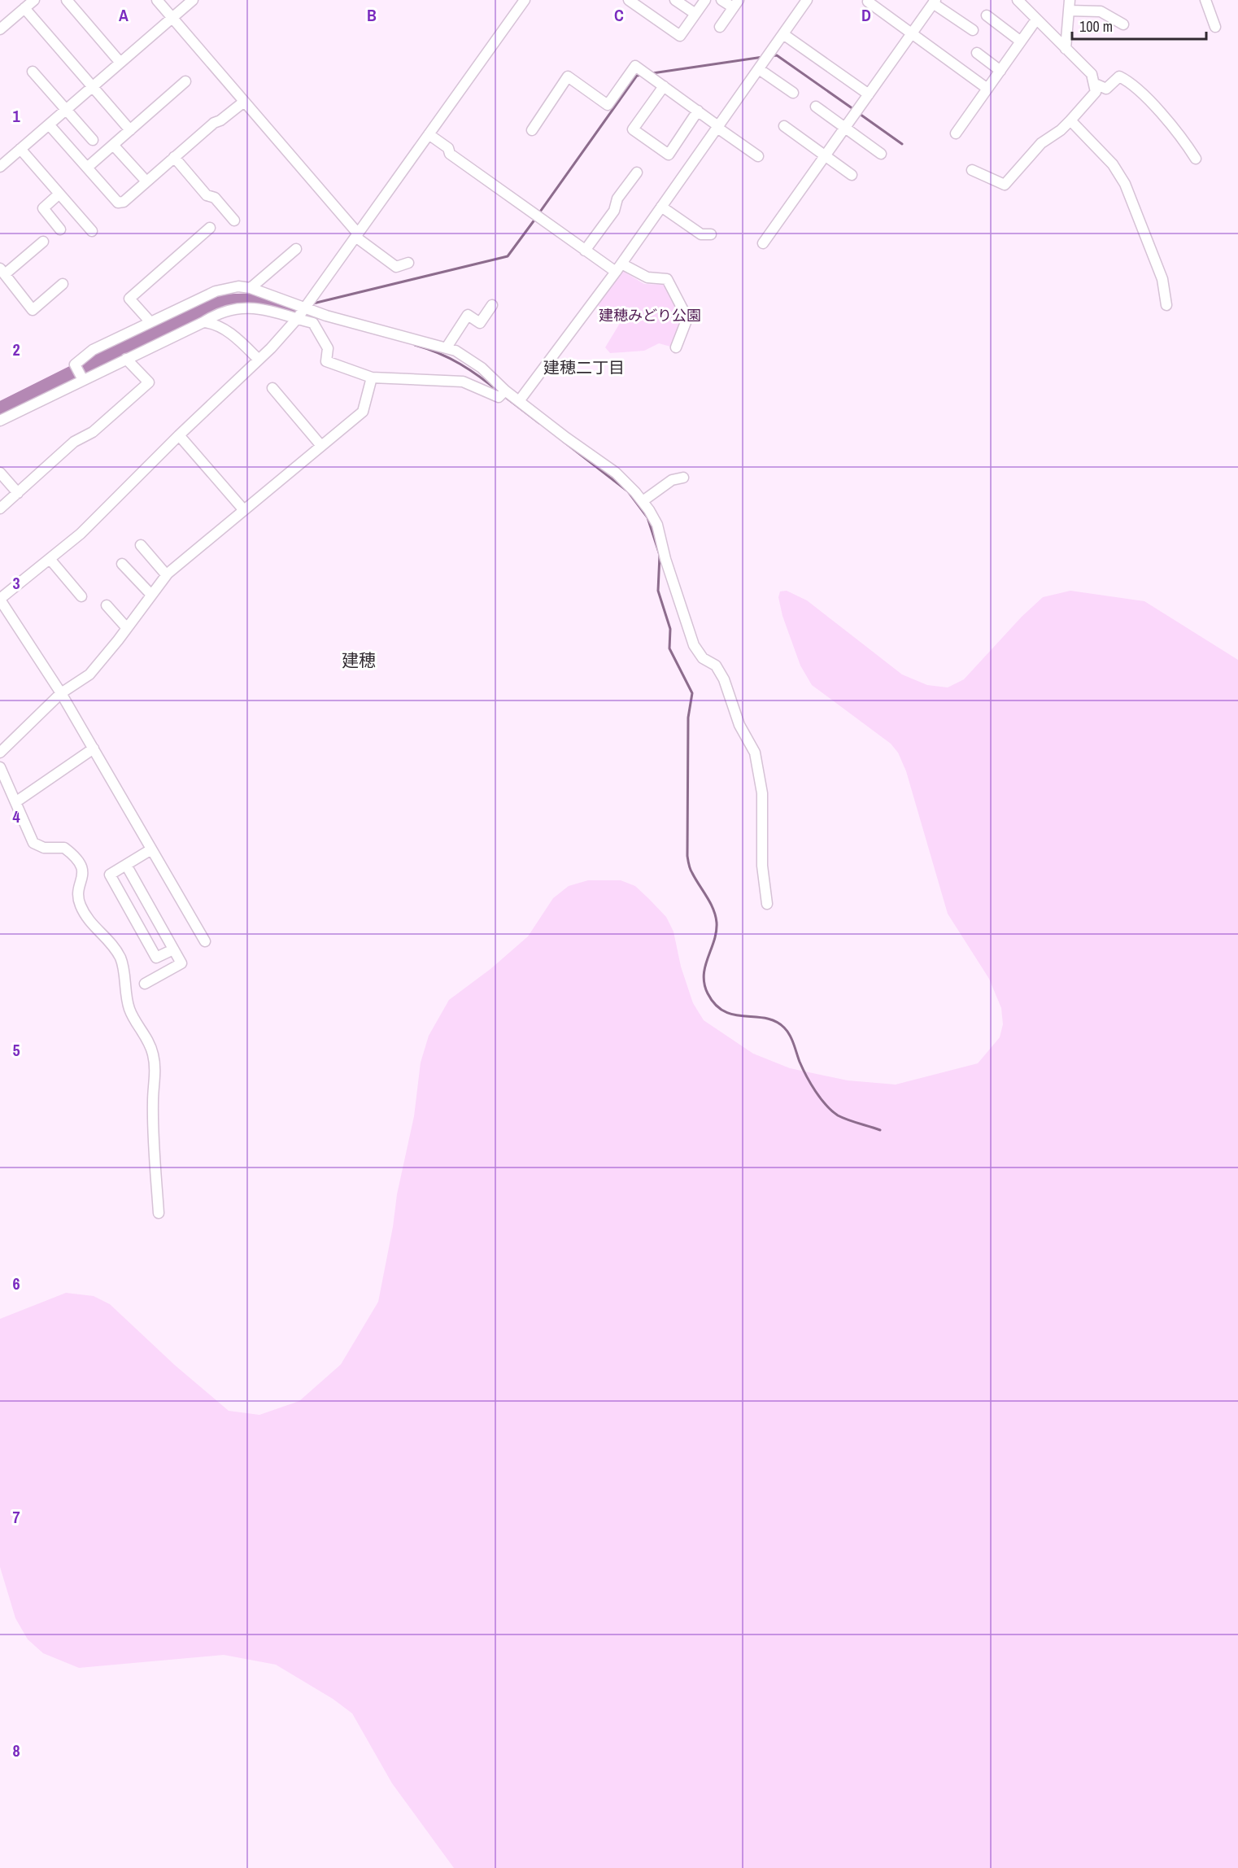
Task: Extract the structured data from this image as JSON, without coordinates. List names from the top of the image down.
{
  "districts": ["建穂二丁目", "建穂"],
  "parks": ["建穂みどり公園"],
  "scale_bar": "100 m",
  "grid": {
    "columns": [
      "A",
      "B",
      "C",
      "D"
    ],
    "rows": [
      "1",
      "2",
      "3",
      "4",
      "5",
      "6",
      "7",
      "8"
    ]
  }
}
